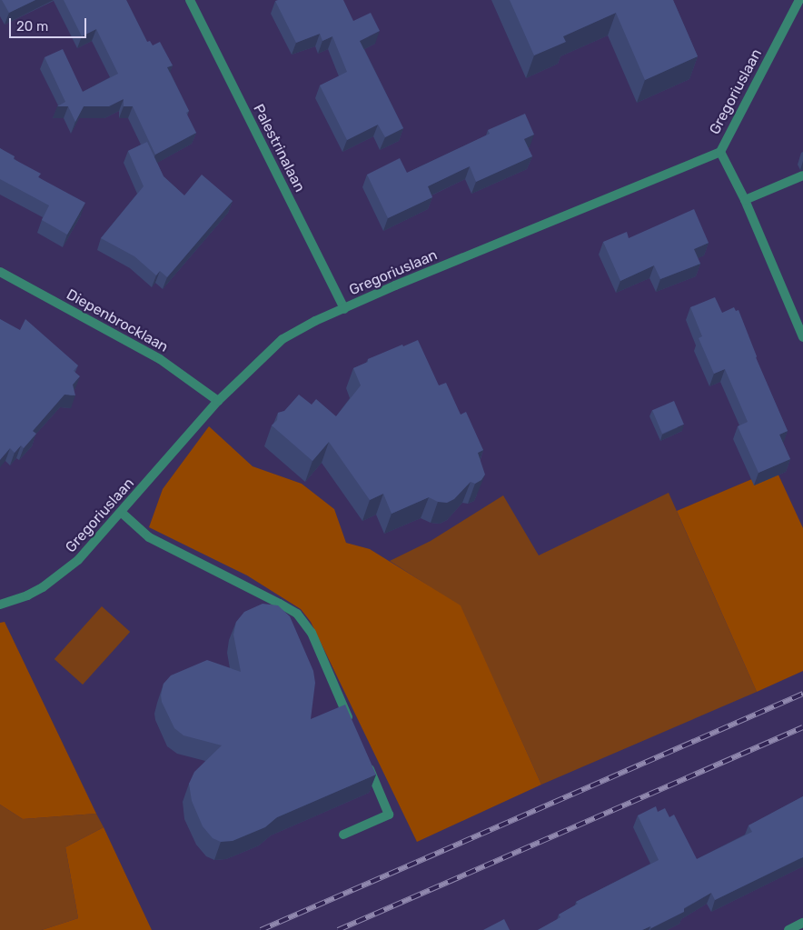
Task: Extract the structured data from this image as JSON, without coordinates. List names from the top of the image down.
{
  "streets": {
    "street": ["Gregoriuslaan", "Palestrinalaan", "Diepenbrocklaan"]
  },
  "crossings": [
    ["Gregoriuslaan", "Palestrinalaan"],
    ["Gregoriuslaan", "Diepenbrocklaan"]
  ],
  "scale_bar": "20 m"
}
